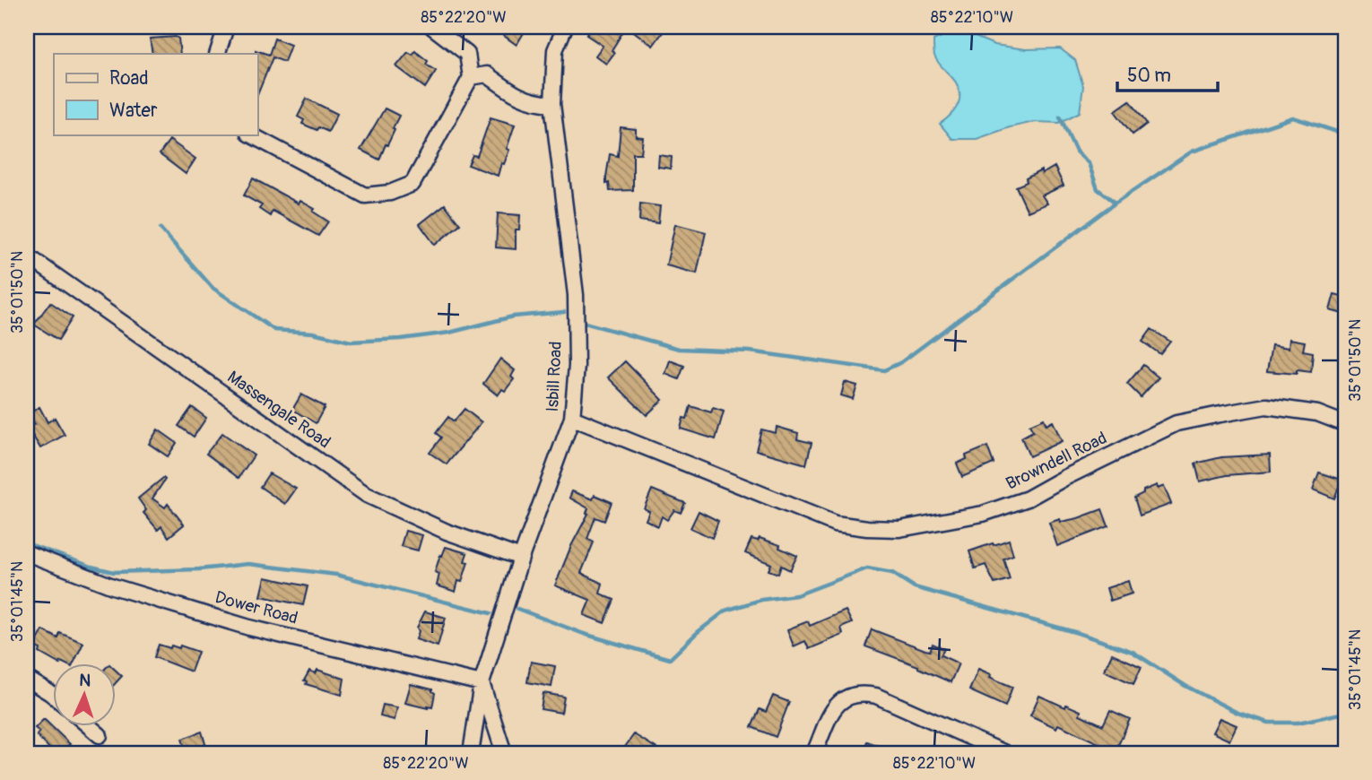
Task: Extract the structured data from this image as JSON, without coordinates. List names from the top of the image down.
{
  "streets": {
    "street": [
      "Isbill Road",
      "Massengale Road",
      "Browndell Road",
      "Dower Road"
    ]
  },
  "crossings": [
    ["Isbill Road", "Massengale Road"],
    ["Isbill Road", "Browndell Road"],
    ["Isbill Road", "Dower Road"]
  ],
  "legend": ["Road", "Water"],
  "scale_bar": "50 m",
  "north": "top",
  "coordinates": [
    "85°22'20\"W",
    "85°22'10\"W",
    "35°01'50\"N",
    "35°01'45\"N"
  ]
}
